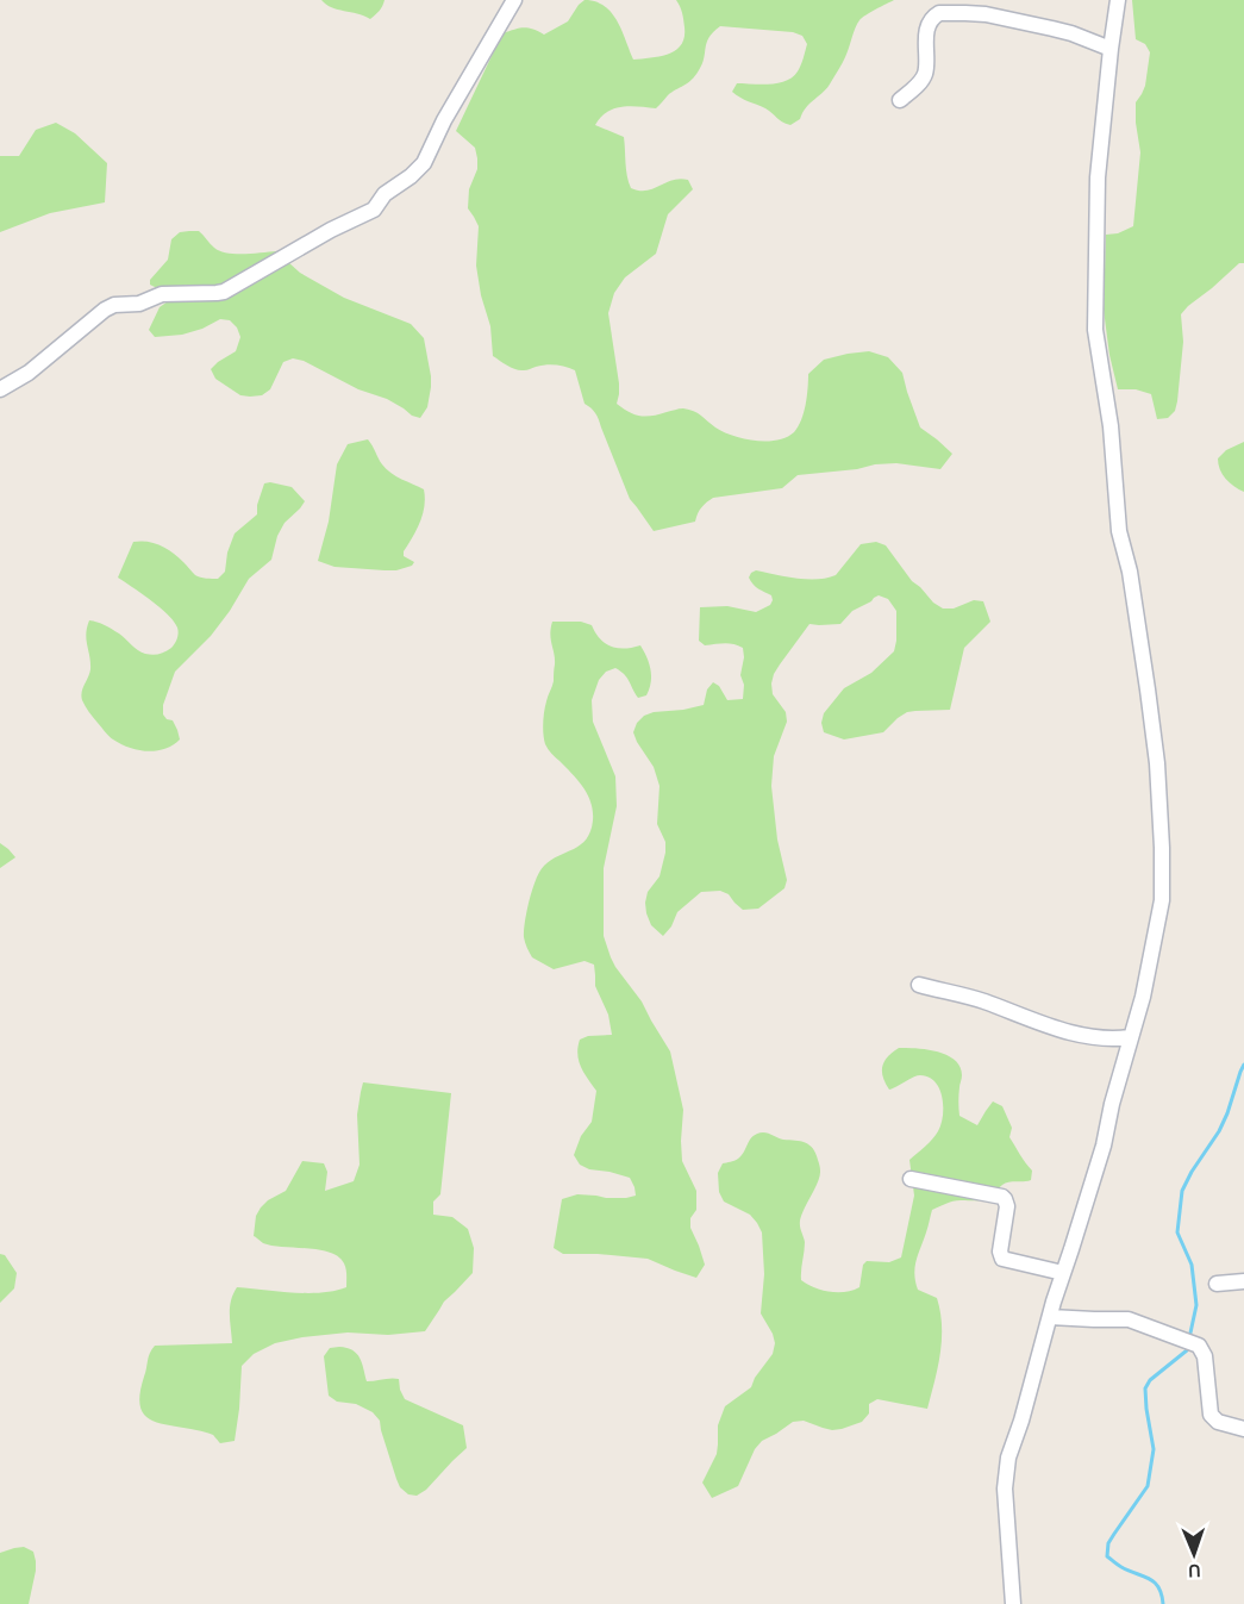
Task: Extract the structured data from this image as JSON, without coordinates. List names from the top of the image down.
{
  "north": "bottom"
}
